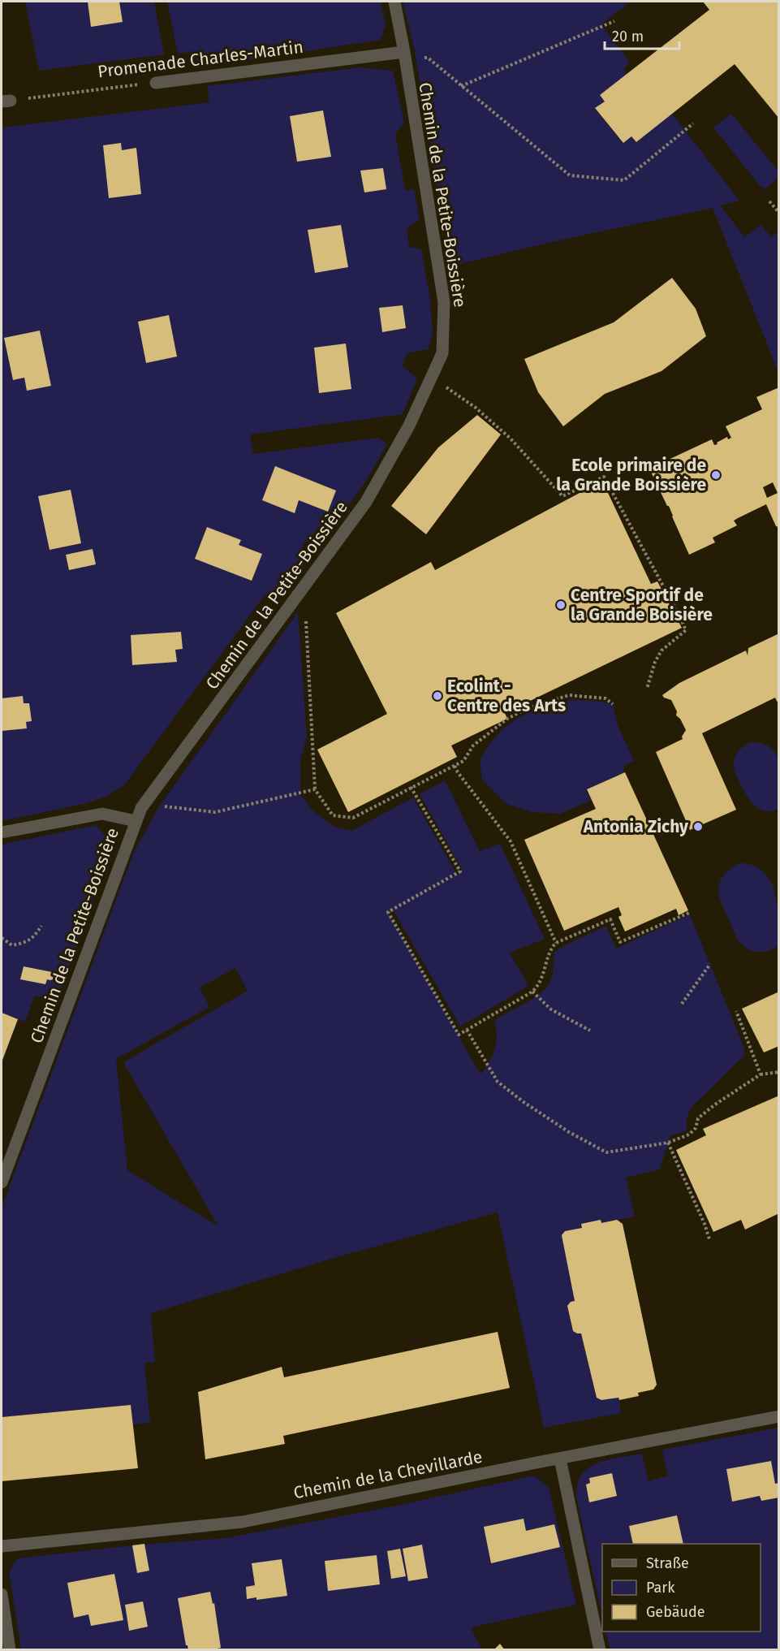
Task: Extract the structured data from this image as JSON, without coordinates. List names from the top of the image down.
{
  "streets": {
    "street": ["Promenade Charles-Martin", "Chemin de la Petite-Boissière", "Chemin de la Chevillarde"]
  },
  "crossings": [
    ["Promenade Charles-Martin", "Chemin de la Petite-Boissière"]
  ],
  "places": [
    "Ecole primaire de la Grande Boissière",
    "Centre Sportif de la Grande Boisière",
    "Ecolint - Centre des Arts",
    "Antonia Zichy"
  ],
  "legend": ["Straße", "Park", "Gebäude"],
  "scale_bar": "20 m"
}
